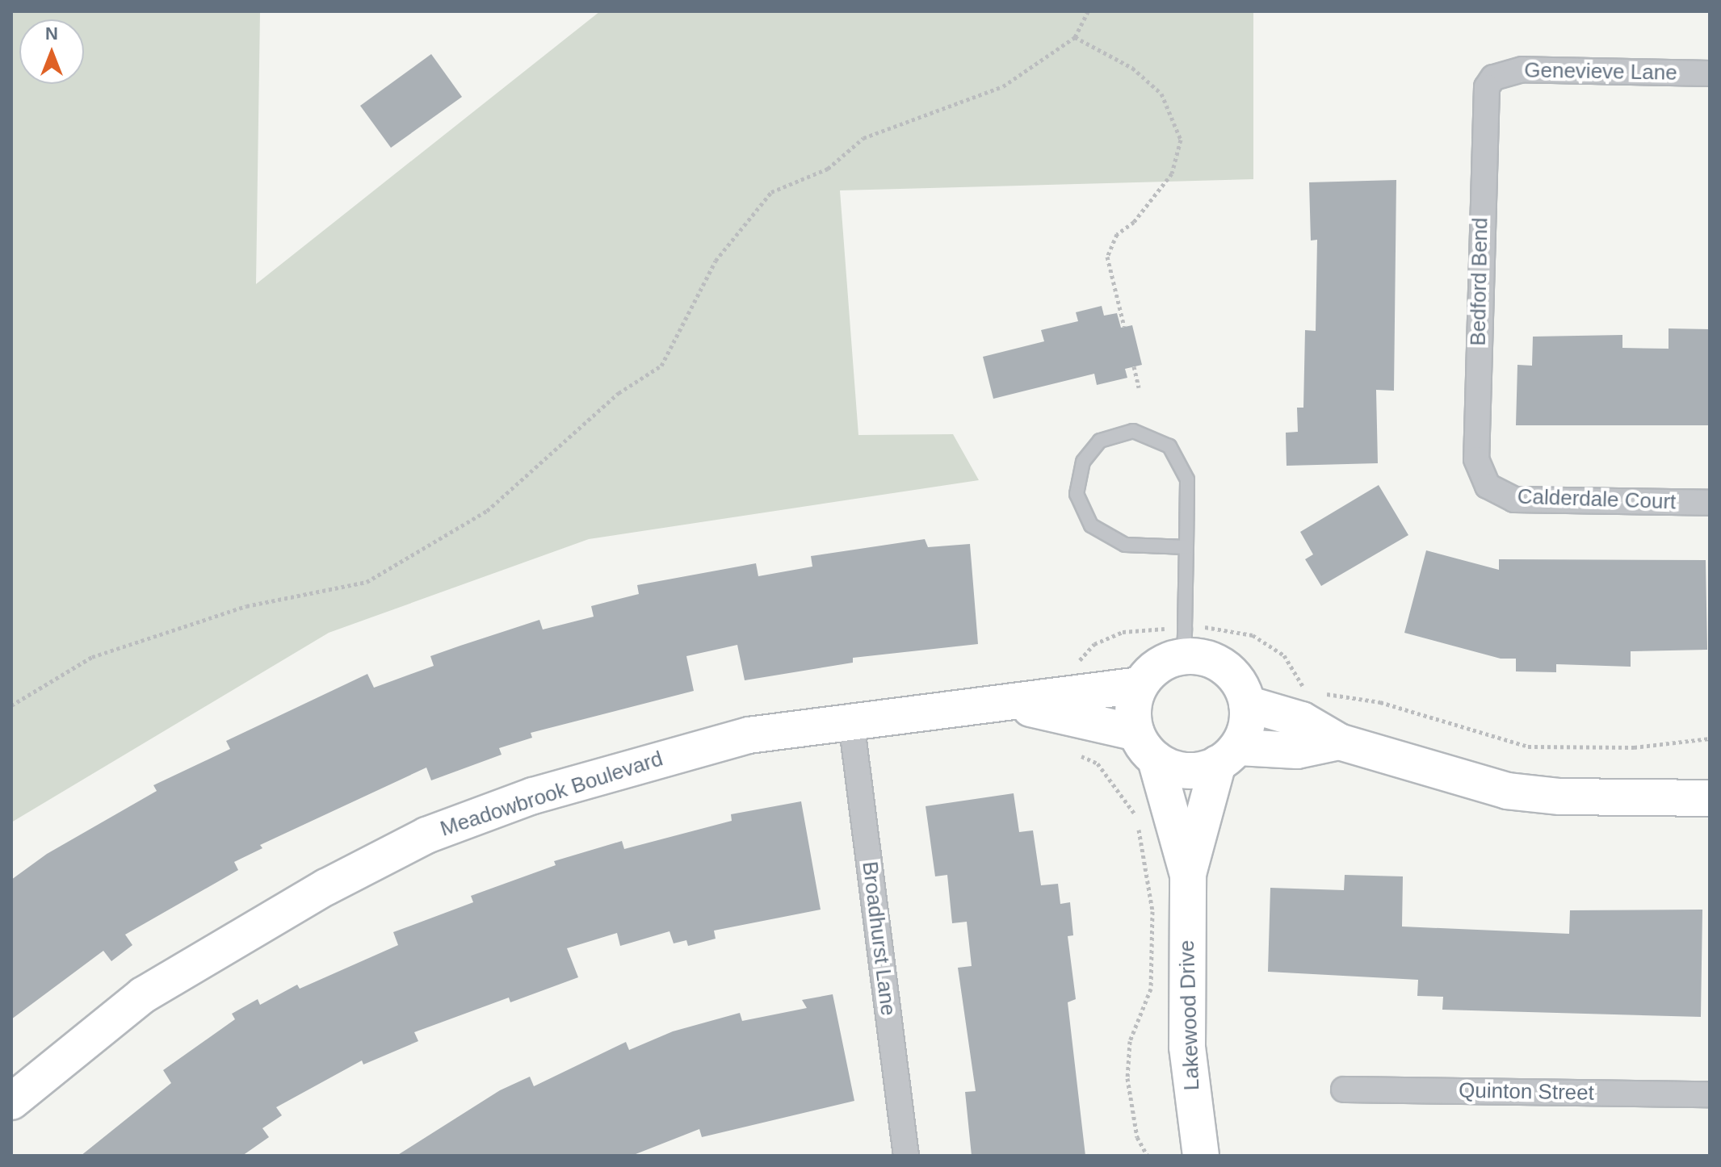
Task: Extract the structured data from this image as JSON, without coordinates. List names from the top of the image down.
{
  "streets": {
    "street": [
      "Genevieve Lane",
      "Bedford Bend",
      "Calderdale Court",
      "Meadowbrook Boulevard",
      "Broadhurst Lane",
      "Lakewood Drive",
      "Quinton Street"
    ]
  },
  "crossings": [
    ["Genevieve Lane", "Bedford Bend"],
    ["Bedford Bend", "Calderdale Court"],
    ["Meadowbrook Boulevard", "Broadhurst Lane"],
    ["Meadowbrook Boulevard", "Lakewood Drive"]
  ],
  "north": "top"
}
